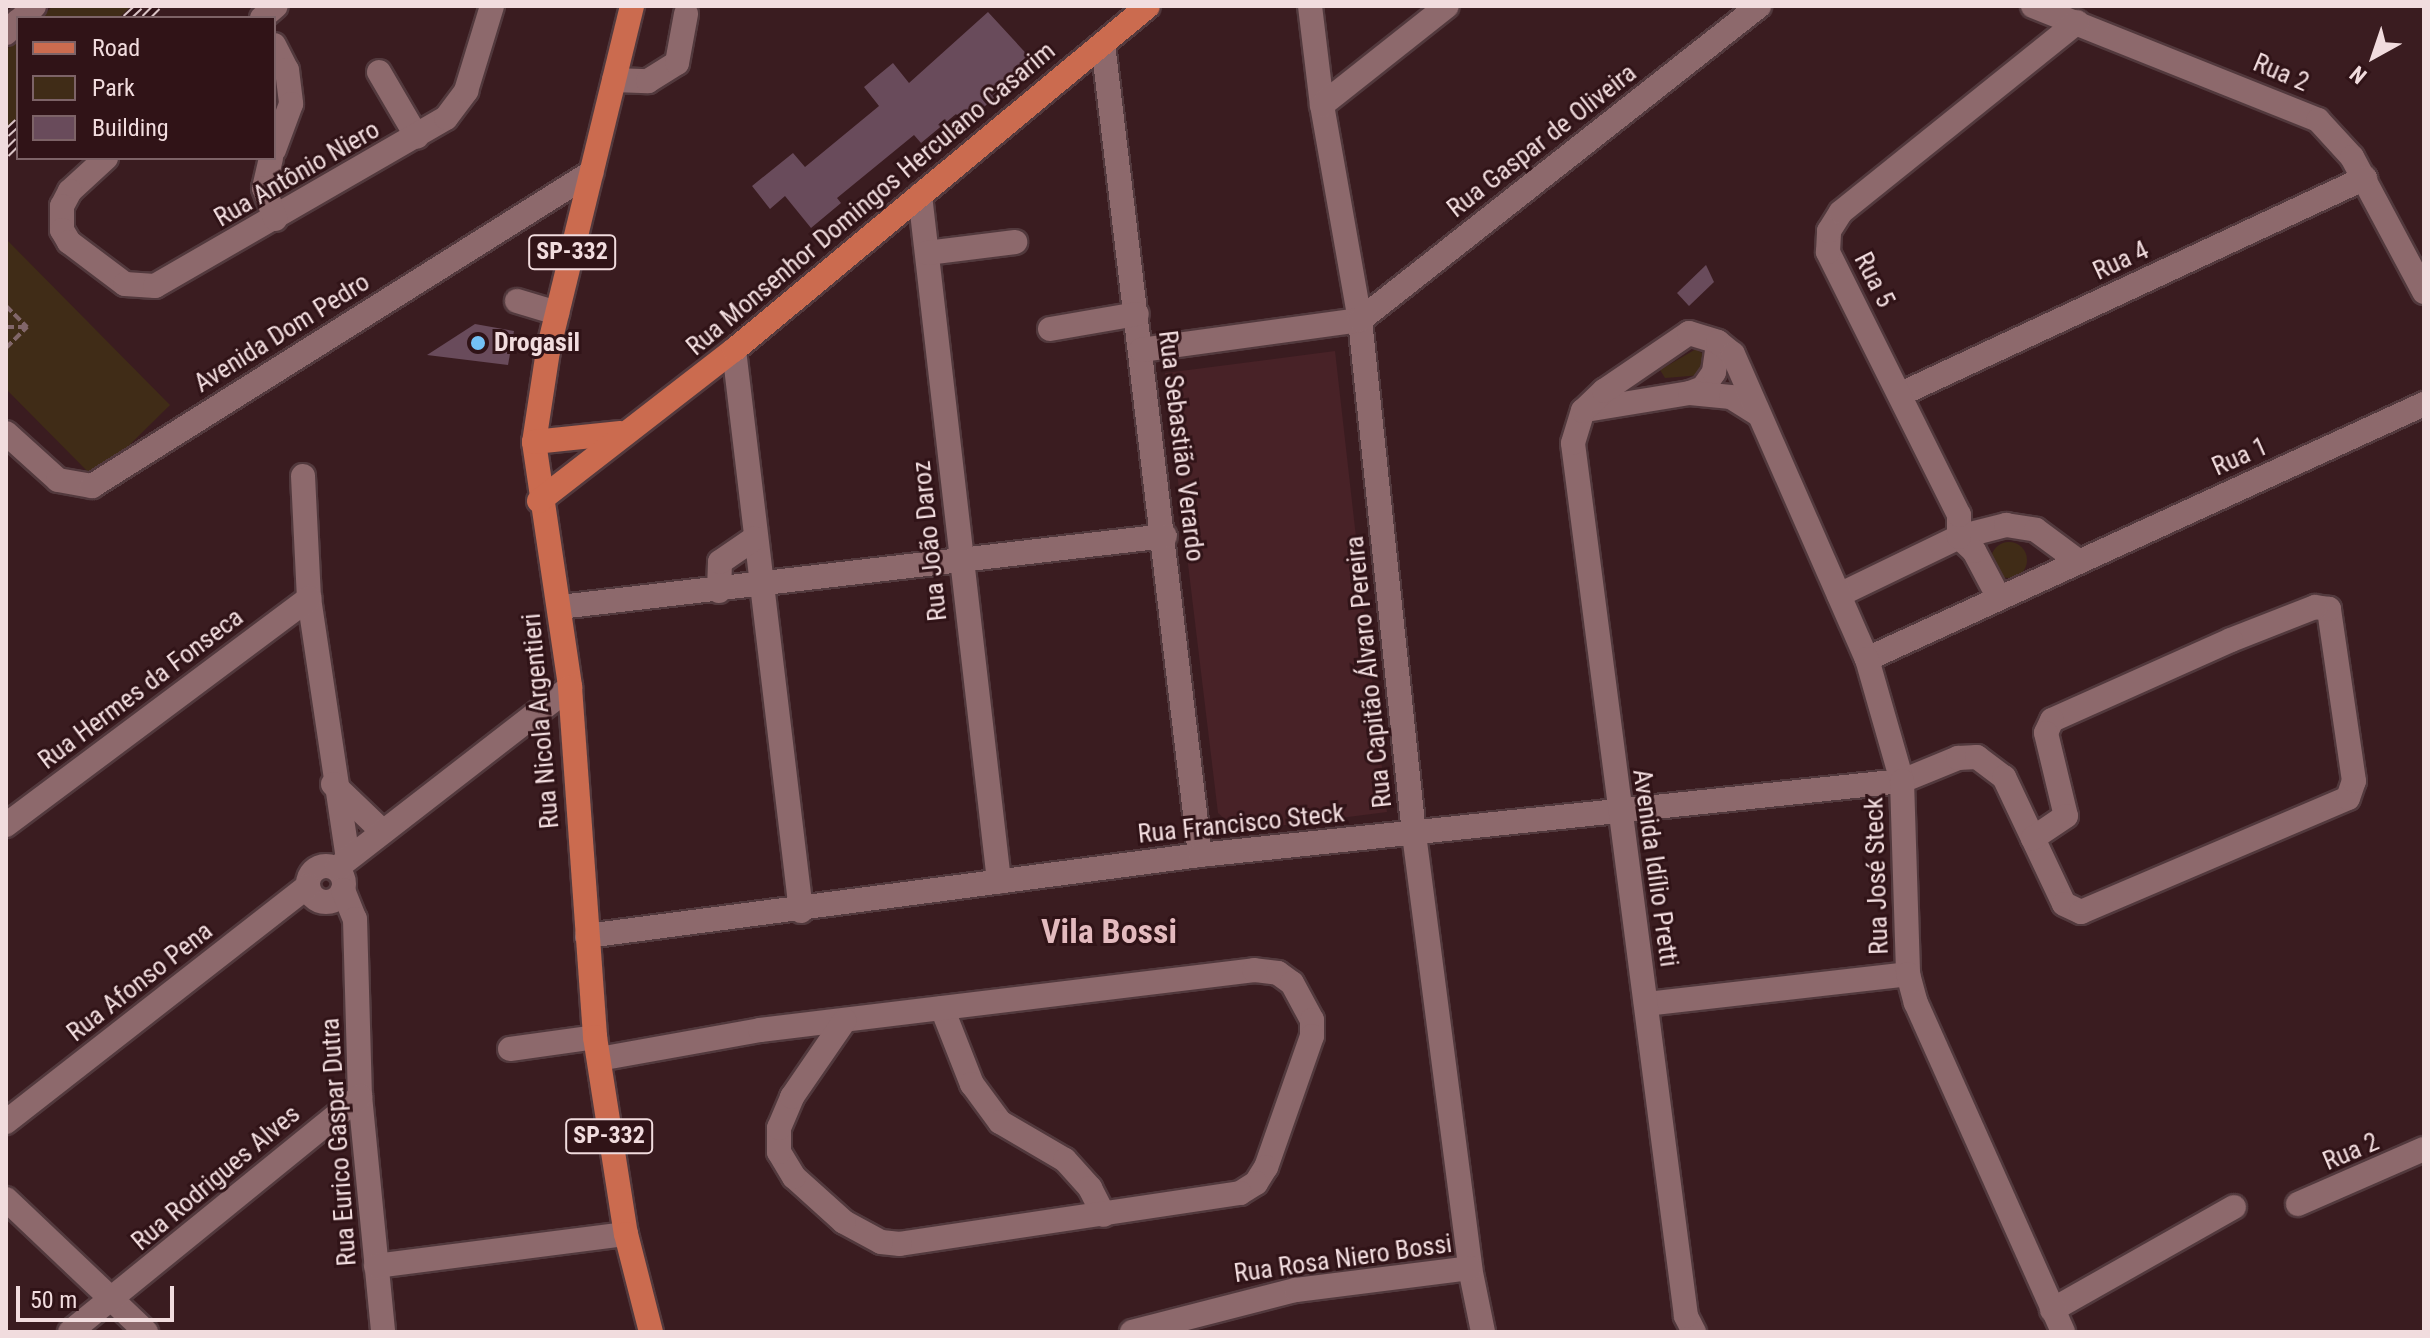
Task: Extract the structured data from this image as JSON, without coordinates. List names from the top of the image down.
{
  "streets": {
    "main road": ["Rua Monsenhor Domingos Herculano Casarim", "SP-332", "Rua Nicola Argentieri"],
    "street": [
      "Rua 2",
      "Rua Gaspar de Oliveira",
      "Rua Antônio Niero",
      "Rua 4",
      "Rua 5",
      "Avenida Dom Pedro",
      "Rua Sebastião Verardo",
      "Rua 1",
      "Rua João Daroz",
      "Rua Capitão Álvaro Pereira",
      "Rua Hermes da Fonseca",
      "Rua Francisco Steck",
      "Avenida Idílio Pretti",
      "Rua José Steck",
      "Rua Afonso Pena",
      "Rua Eurico Gaspar Dutra",
      "Rua Rodrigues Alves",
      "Rua Rosa Niero Bossi"
    ]
  },
  "crossings": [
    ["Rua 2", "Rua 4"],
    ["Rua 2", "Rua 5"],
    ["Rua Gaspar de Oliveira", "Rua Capitão Álvaro Pereira"],
    ["Rua Monsenhor Domingos Herculano Casarim", "SP-332"],
    ["Rua Monsenhor Domingos Herculano Casarim", "Rua Sebastião Verardo"],
    ["Rua Monsenhor Domingos Herculano Casarim", "Rua João Daroz"],
    ["Rua Monsenhor Domingos Herculano Casarim", "Rua Nicola Argentieri"],
    ["SP-332", "Avenida Dom Pedro"],
    ["SP-332", "Rua Nicola Argentieri"],
    ["SP-332", "Rua Francisco Steck"],
    ["Rua 4", "Rua 5"],
    ["Rua 5", "Rua 1"],
    ["Rua Sebastião Verardo", "Rua Francisco Steck"],
    ["Rua 1", "Rua José Steck"],
    ["Rua João Daroz", "Rua Francisco Steck"],
    ["Rua Capitão Álvaro Pereira", "Rua Francisco Steck"],
    ["Rua Capitão Álvaro Pereira", "Rua Rosa Niero Bossi"],
    ["Rua Hermes da Fonseca", "Rua Eurico Gaspar Dutra"],
    ["Rua Nicola Argentieri", "Rua Francisco Steck"],
    ["Rua Nicola Argentieri", "Rua Afonso Pena"],
    ["Rua Francisco Steck", "Avenida Idílio Pretti"],
    ["Rua Francisco Steck", "Rua José Steck"],
    ["Rua Afonso Pena", "Rua Eurico Gaspar Dutra"],
    ["Rua Eurico Gaspar Dutra", "Rua Rodrigues Alves"]
  ],
  "districts": ["Vila Bossi"],
  "places": ["Drogasil"],
  "legend": ["Road", "Park", "Building"],
  "scale_bar": "50 m",
  "north": "bottom left"
}
